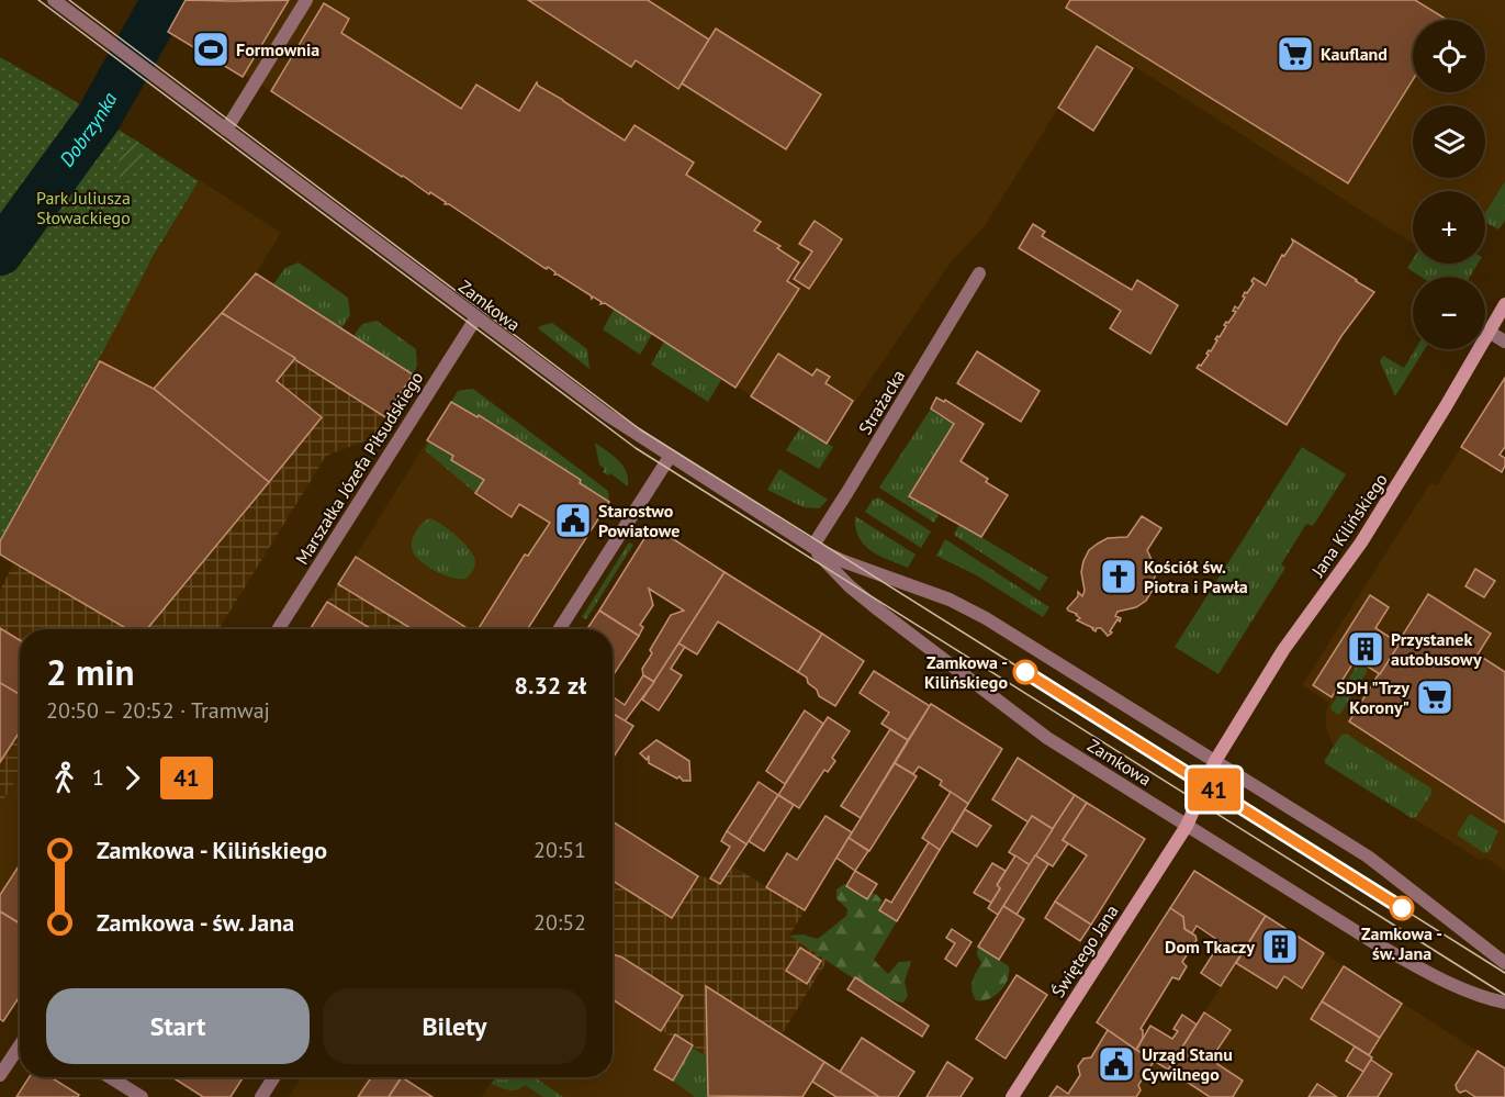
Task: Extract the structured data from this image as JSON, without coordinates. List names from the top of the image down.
{
  "streets": {
    "main road": ["Jana Kilińskiego", "Świętego Jana"],
    "street": ["Zamkowa", "Strażacka", "Marszałka Józefa Piłsudskiego"]
  },
  "crossings": [
    ["Zamkowa", "Strażacka"],
    ["Zamkowa", "Marszałka Józefa Piłsudskiego"],
    ["Zamkowa", "Jana Kilińskiego"],
    ["Zamkowa", "Świętego Jana"],
    ["Jana Kilińskiego", "Świętego Jana"]
  ],
  "water": ["Dobrzynka"],
  "parks": ["Park Juliusza Słowackiego"],
  "places": {
    "sports": ["Formownia"],
    "supermarket": ["Kaufland", "SDH \"Trzy Korony\""],
    "public building": ["Starostwo Powiatowe", "Urząd Stanu Cywilnego"],
    "church": ["Kościół św. Piotra i Pawła"],
    "building": ["Przystanek autobusowy", "Dom Tkaczy"],
    "other": ["Zamkowa - Kilińskiego", "Zamkowa - św. Jana"]
  },
  "lines": ["tram line 41"],
  "page": {
    "on_map": "41",
    "map_buttons": ["+", "−"],
    "heading": ["2 min", "20:50 – 20:52 · Tramwaj", "8.32 zł"],
    "legs": ["1", "41"],
    "list": [
      {
        "name": "Zamkowa - Kilińskiego",
        "value": "20:51"
      },
      {
        "name": "Zamkowa - św. Jana",
        "value": "20:52"
      }
    ],
    "buttons": ["Start", "Bilety"]
  }
}
